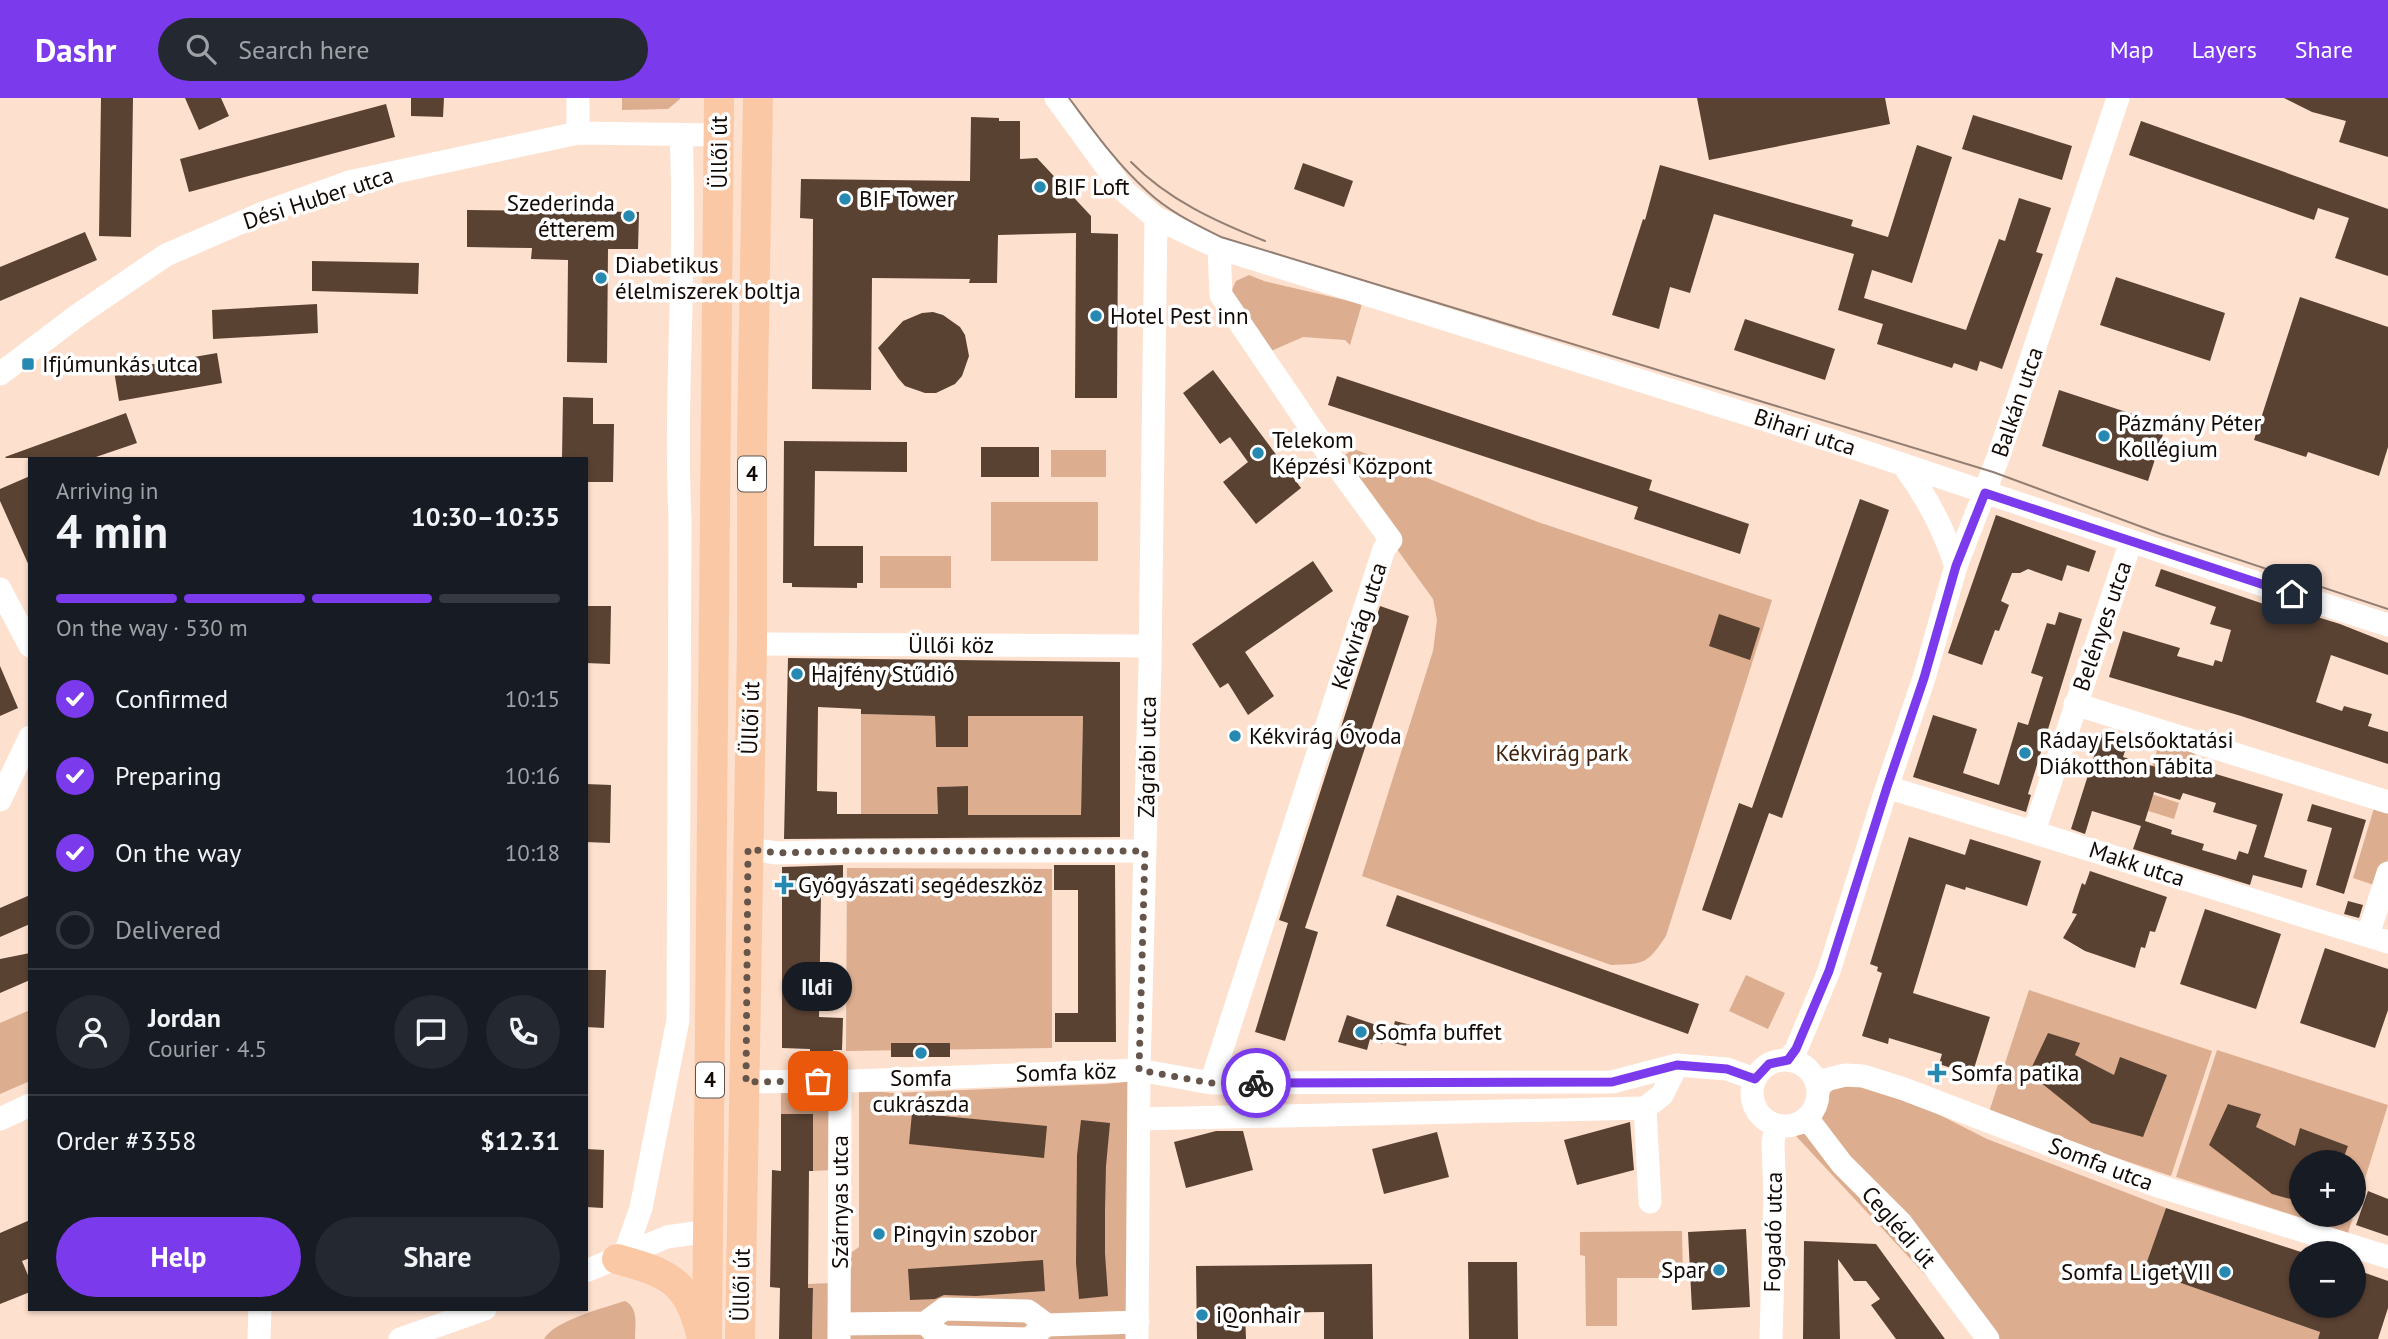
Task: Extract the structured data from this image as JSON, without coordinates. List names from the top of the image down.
{
  "streets": {
    "main road": ["Üllői út", "4"],
    "street": [
      "Dési Huber utca",
      "Balkán utca",
      "Bihari utca",
      "Kékvirág utca",
      "Belényes utca",
      "Üllői köz",
      "Zágrábi utca",
      "Makk utca",
      "Somfa köz",
      "Somfa utca",
      "Szárnyas utca",
      "Ceglédi út",
      "Fogadó utca"
    ]
  },
  "crossings": [
    ["Üllői út", "Dési Huber utca"],
    ["Üllői út", "Üllői köz"],
    ["Üllői út", "Somfa köz"],
    ["Balkán utca", "Bihari utca"],
    ["Balkán utca", "Makk utca"],
    ["Balkán utca", "Somfa köz"],
    ["Balkán utca", "Somfa utca"],
    ["Balkán utca", "Ceglédi út"],
    ["Balkán utca", "Fogadó utca"],
    ["Bihari utca", "Kékvirág utca"],
    ["Bihari utca", "Belényes utca"],
    ["Kékvirág utca", "Somfa köz"],
    ["Belényes utca", "Makk utca"],
    ["Üllői köz", "Zágrábi utca"],
    ["Zágrábi utca", "Somfa köz"],
    ["Zágrábi utca", "Szárnyas utca"],
    ["Somfa köz", "Somfa utca"],
    ["Somfa köz", "Szárnyas utca"],
    ["Somfa köz", "Ceglédi út"],
    ["Somfa köz", "Fogadó utca"],
    ["Somfa utca", "Ceglédi út"],
    ["Somfa utca", "Fogadó utca"],
    ["Ceglédi út", "Fogadó utca"]
  ],
  "parks": ["Kékvirág park"],
  "places": {
    "other": [
      "BIF Loft",
      "BIF Tower",
      "Szederinda étterem",
      "Diabetikus élelmiszerek boltja",
      "Hotel Pest inn",
      "Pázmány Péter Kollégium",
      "Telekom Képzési Központ",
      "Hajfény Stűdió",
      "Kékvirág Óvoda",
      "Ráday Felsőoktatási Diákotthon Tábita",
      "Somfa buffet",
      "Somfa cukrászda",
      "Ildi",
      "Pingvin szobor",
      "Spar",
      "Somfa Liget VII",
      "iQonhair"
    ],
    "transit": ["Ifjúmunkás utca"],
    "health": ["Gyógyászati segédeszköz", "Somfa patika"]
  },
  "page": {
    "header": "Dashr",
    "search": "Search here",
    "nav": ["Map", "Layers", "Share"],
    "heading": ["4 min", "Arriving in", "10:30–10:35"],
    "panel": [
      "Jordan",
      "Courier · 4.5",
      "Order #3358",
      "$12.31"
    ],
    "bar": "On the way · 530 m",
    "list": [
      ["Confirmed", "10:15"],
      ["Preparing", "10:16"],
      ["On the way", "10:18"],
      "Delivered"
    ],
    "bubble": "Ildi",
    "map_buttons": ["+", "−"],
    "buttons": ["Help", "Share"]
  }
}
